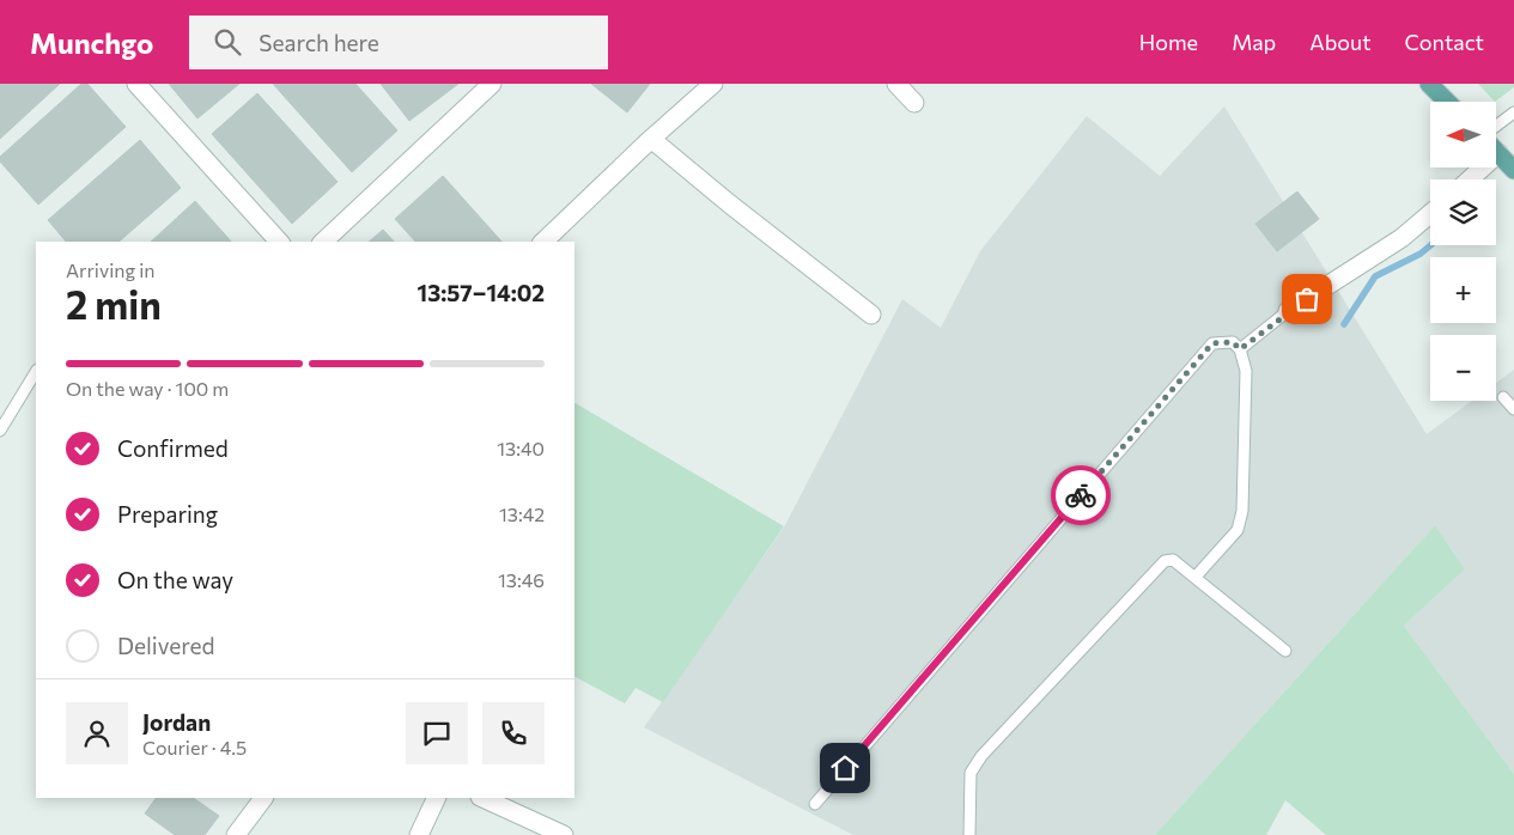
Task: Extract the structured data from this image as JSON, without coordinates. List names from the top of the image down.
{
  "north": "left",
  "page": {
    "header": "Munchgo",
    "search": "Search here",
    "nav": [
      "Home",
      "Map",
      "About",
      "Contact"
    ],
    "map_buttons": ["+", "−"],
    "heading": ["2 min", "Arriving in", "13:57–14:02"],
    "panel": ["Jordan", "Courier · 4.5"],
    "bar": "On the way · 100 m",
    "list": [
      ["Confirmed", "13:40"],
      ["Preparing", "13:42"],
      ["On the way", "13:46"],
      "Delivered"
    ]
  }
}
